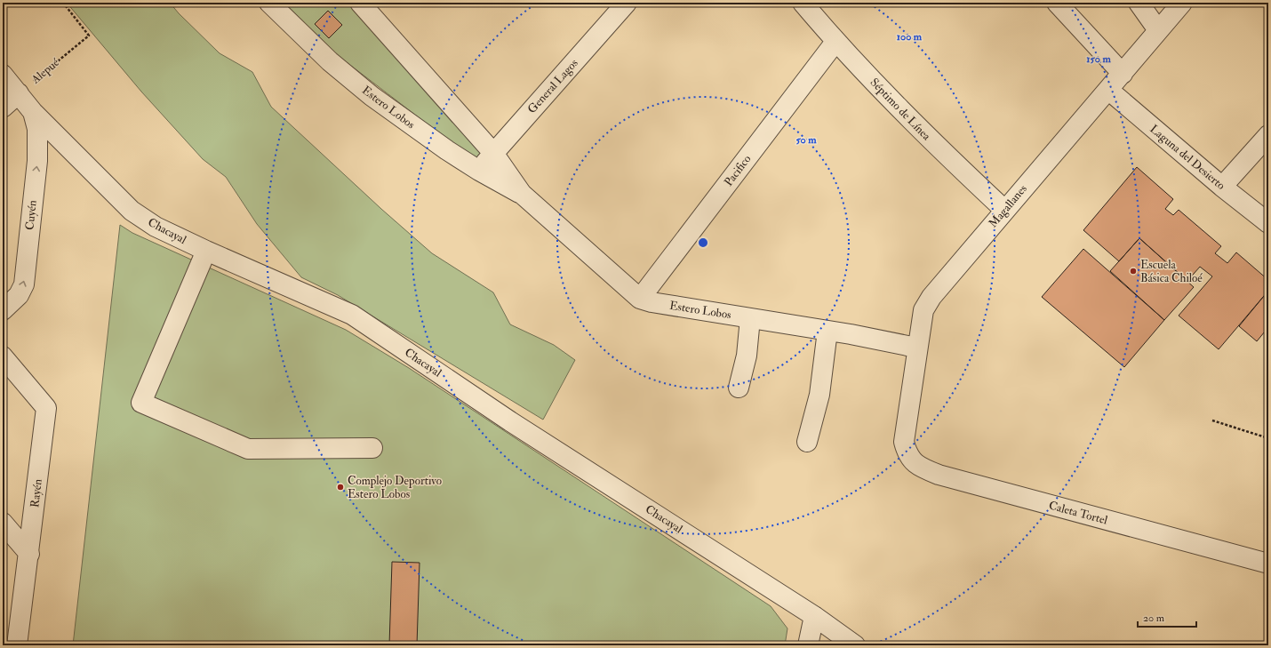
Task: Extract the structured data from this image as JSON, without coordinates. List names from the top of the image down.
{
  "streets": {
    "street": [
      "General Lagos",
      "Estero Lobos",
      "Séptimo de Línea",
      "Laguna del Desierto",
      "Pacifico",
      "Magallanes",
      "Cuyén",
      "Chacayal",
      "Rayén",
      "Caleta Tortel"
    ],
    "path": ["Alepué"]
  },
  "crossings": [
    ["Alepué", "Chacayal"],
    ["General Lagos", "Estero Lobos"],
    ["Estero Lobos", "Pacifico"],
    ["Estero Lobos", "Magallanes"],
    ["Séptimo de Línea", "Pacifico"],
    ["Séptimo de Línea", "Magallanes"],
    ["Laguna del Desierto", "Magallanes"],
    ["Magallanes", "Caleta Tortel"],
    ["Cuyén", "Chacayal"]
  ],
  "one_way": ["Cuyén"],
  "places": ["Escuela Básica Chiloé", "Complejo Deportivo Estero Lobos"],
  "scale_bar": "20 m",
  "rings": ["100 m", "150 m", "50 m"]
}
